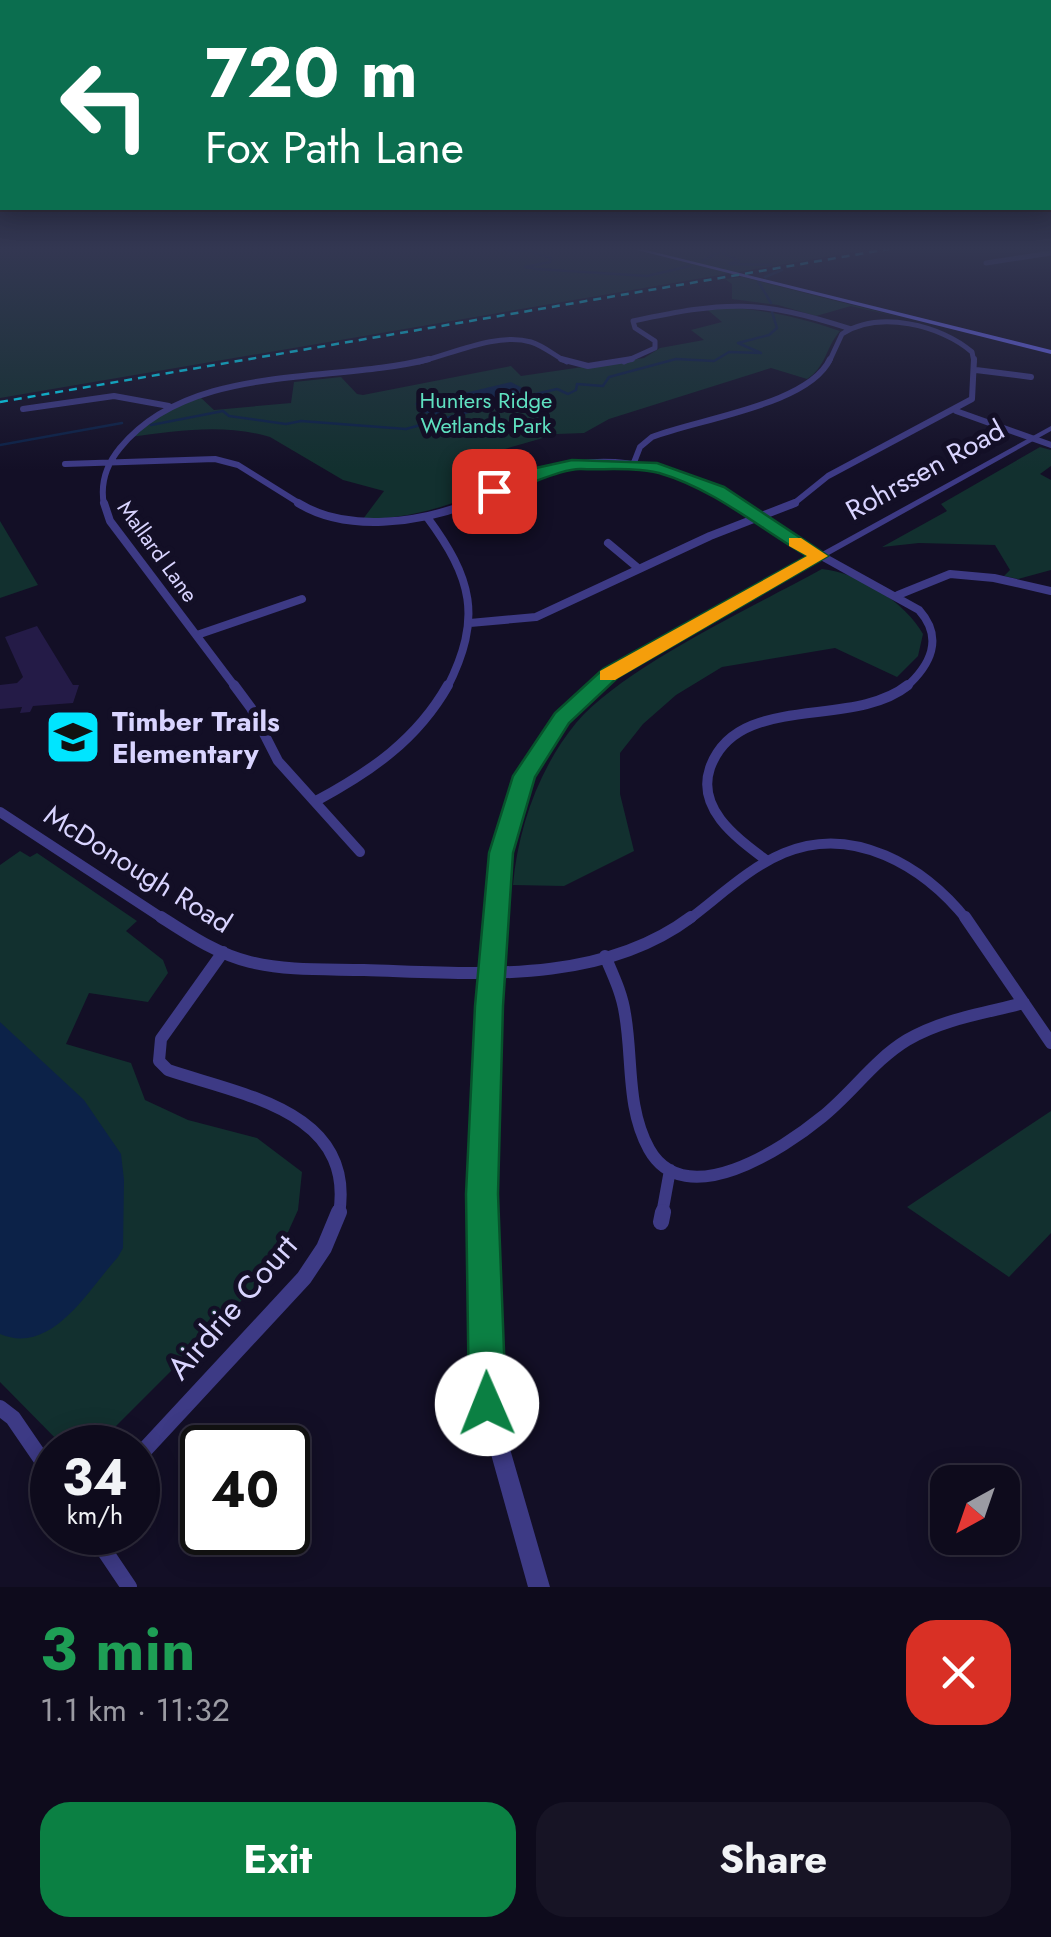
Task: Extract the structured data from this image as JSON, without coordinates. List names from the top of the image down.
{
  "streets": {
    "street": [
      "Rohrssen Road",
      "Mallard Lane",
      "McDonough Road",
      "Airdrie Court"
    ]
  },
  "crossings": [
    ["Rohrssen Road", "McDonough Road"],
    ["McDonough Road", "Airdrie Court"]
  ],
  "parks": ["Hunters Ridge Wetlands Park"],
  "places": {
    "school or university": ["Timber Trails Elementary"]
  },
  "north": "bottom left",
  "page": {
    "turn": ["720 m", "Fox Path Lane"],
    "speed": "34 km/h",
    "limit": "40",
    "heading": ["3 min", "1.1 km · 11:32"],
    "buttons": ["Exit", "Share"]
  }
}
